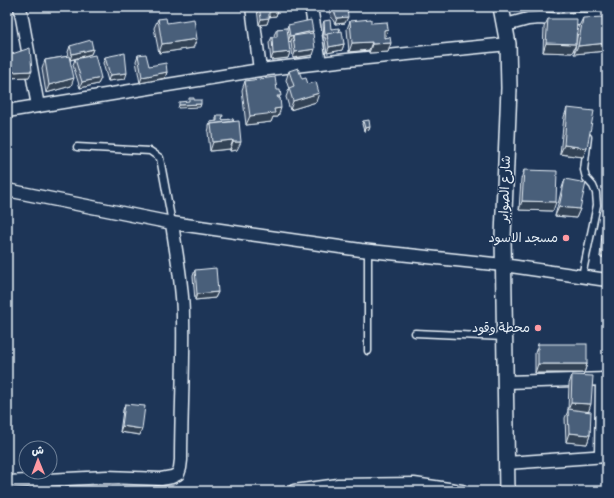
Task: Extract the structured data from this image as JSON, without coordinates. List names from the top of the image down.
{
  "streets": {
    "street": ["شارع الصوابر"]
  },
  "places": ["مسجد الاسود", "محطة وقود"],
  "north": "top"
}
